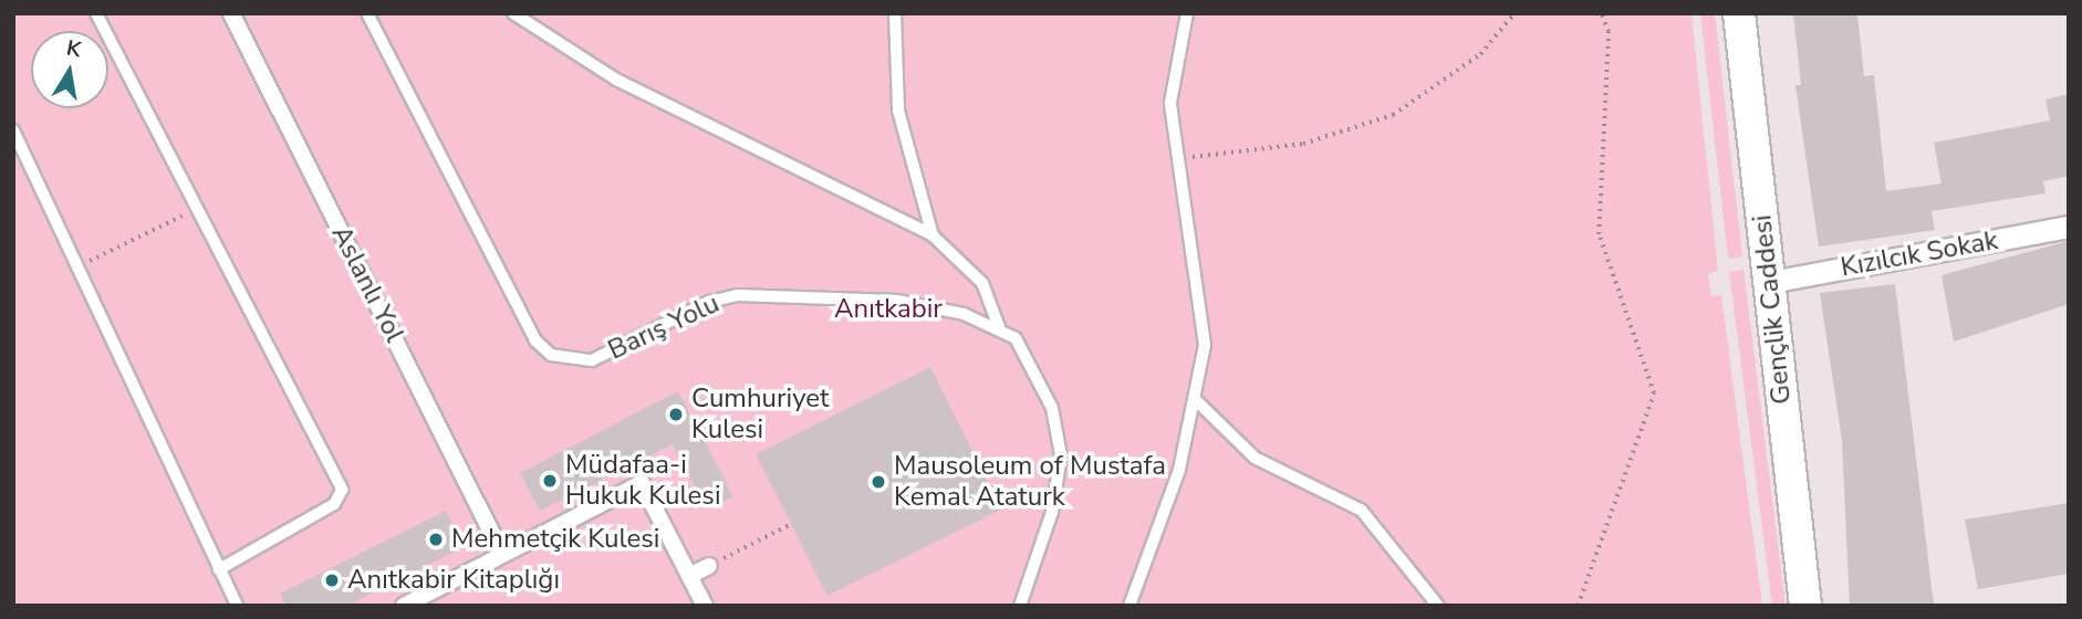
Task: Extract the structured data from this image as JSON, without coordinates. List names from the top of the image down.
{
  "streets": {
    "main road": ["Gençlik Caddesi"],
    "street": ["Kızılcık Sokak", "Aslanlı Yol"],
    "lane": ["Barış Yolu"]
  },
  "crossings": [
    ["Kızılcık Sokak", "Gençlik Caddesi"]
  ],
  "parks": ["Anıtkabir"],
  "places": [
    "Cumhuriyet Kulesi",
    "Müdafaa-i Hukuk Kulesi",
    "Mausoleum of Mustafa Kemal Ataturk",
    "Mehmetçik Kulesi",
    "Anıtkabir Kitaplığı"
  ],
  "north": "top"
}
